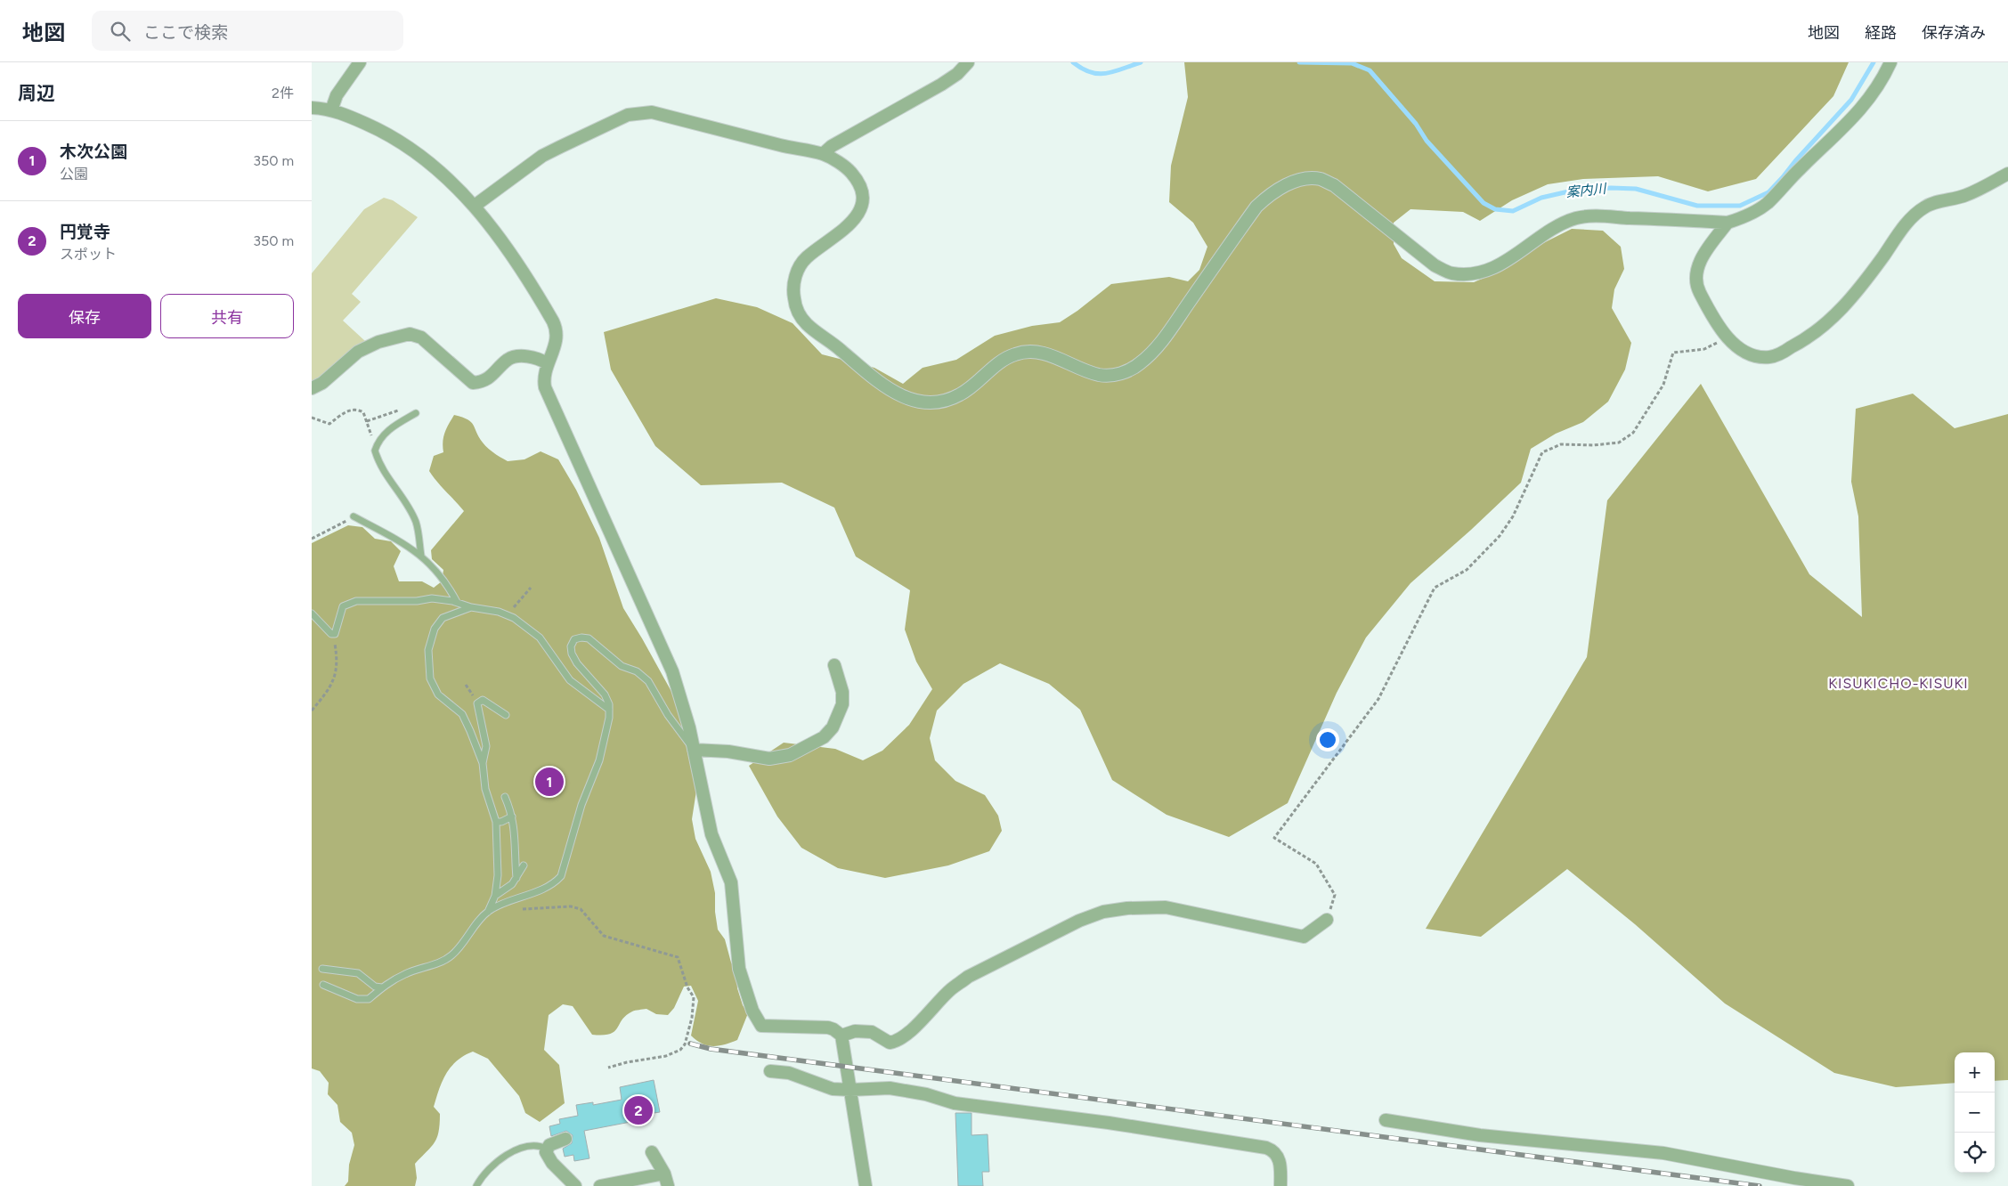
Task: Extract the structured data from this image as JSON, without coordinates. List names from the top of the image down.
{
  "districts": ["KISUKICHO-KISUKI"],
  "water": ["案内川"],
  "page": {
    "header": "地図",
    "search": "ここで検索",
    "nav": ["地図", "経路", "保存済み"],
    "heading": ["周辺", "2件"],
    "list": [
      {
        "mark": "1",
        "name": "木次公園",
        "note": "公園",
        "value": "350 m"
      },
      {
        "mark": "2",
        "name": "円覚寺",
        "note": "スポット",
        "value": "350 m"
      }
    ],
    "buttons": ["保存", "共有"],
    "pins": ["1", "2"],
    "map_buttons": ["+", "−"]
  }
}
